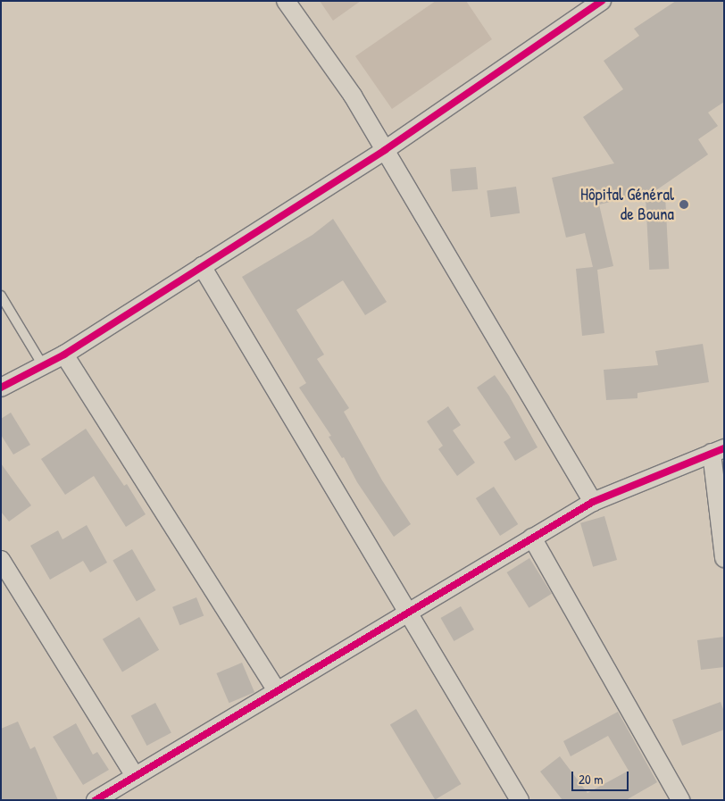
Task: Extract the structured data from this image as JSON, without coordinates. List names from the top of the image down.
{
  "places": ["Hôpital Général de Bouna"],
  "scale_bar": "20 m"
}
